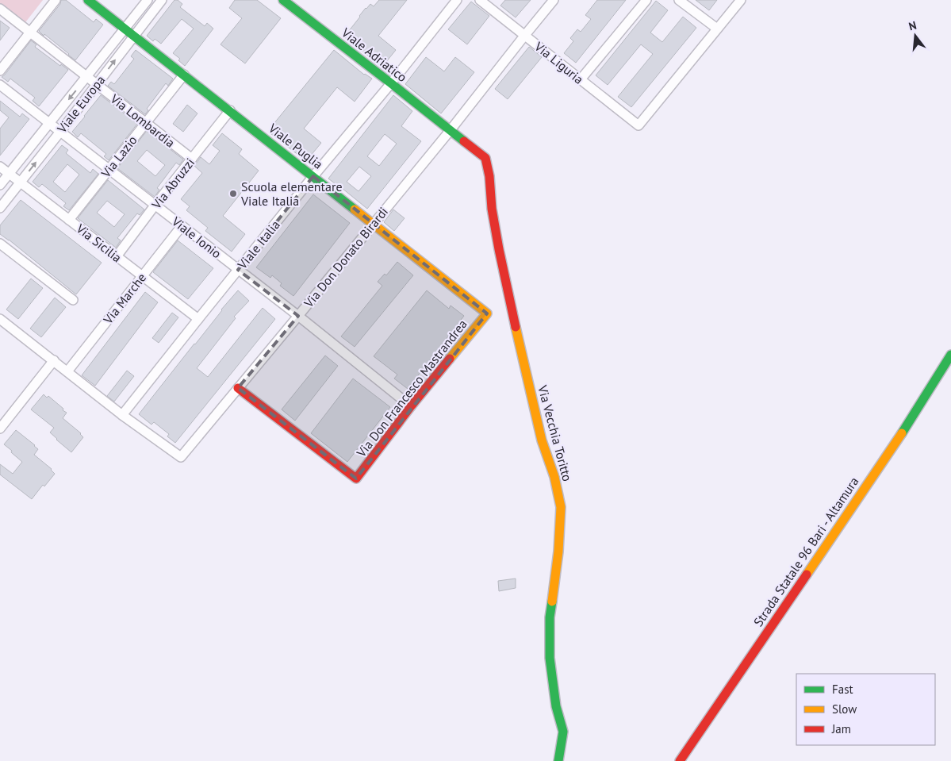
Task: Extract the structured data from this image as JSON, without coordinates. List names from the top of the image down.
{
  "streets": {
    "street": [
      "Viale Adriatico",
      "Via Liguria",
      "Viale Europa",
      "Via Lombardia",
      "Viale Puglia",
      "Via Lazio",
      "Via Abruzzi",
      "Viale Ionio",
      "Via Sicilia",
      "Viale Italia",
      "Via Don Donato Birardi",
      "Via Marche",
      "Via Don Francesco Mastrandrea",
      "Via Vecchia Toritto",
      "Strada Statale 96 Bari - Altamura"
    ]
  },
  "crossings": [
    ["Viale Adriatico", "Viale Italia"],
    ["Viale Adriatico", "Via Don Donato Birardi"],
    ["Viale Adriatico", "Via Vecchia Toritto"],
    ["Via Liguria", "Via Don Donato Birardi"],
    ["Viale Europa", "Via Lombardia"],
    ["Viale Europa", "Viale Puglia"],
    ["Viale Europa", "Viale Ionio"],
    ["Viale Europa", "Via Sicilia"],
    ["Via Lombardia", "Via Lazio"],
    ["Via Lombardia", "Via Abruzzi"],
    ["Viale Puglia", "Via Lazio"],
    ["Viale Puglia", "Via Abruzzi"],
    ["Viale Puglia", "Viale Italia"],
    ["Viale Puglia", "Via Don Donato Birardi"],
    ["Viale Puglia", "Via Don Francesco Mastrandrea"],
    ["Via Lazio", "Viale Ionio"],
    ["Via Lazio", "Via Sicilia"],
    ["Via Abruzzi", "Viale Ionio"],
    ["Via Abruzzi", "Via Sicilia"],
    ["Viale Ionio", "Viale Italia"],
    ["Viale Ionio", "Via Don Donato Birardi"],
    ["Viale Ionio", "Via Marche"],
    ["Viale Ionio", "Via Don Francesco Mastrandrea"],
    ["Via Sicilia", "Viale Italia"],
    ["Via Sicilia", "Via Marche"],
    ["Viale Italia", "Via Don Donato Birardi"],
    ["Via Don Donato Birardi", "Via Don Francesco Mastrandrea"],
    ["Via Don Donato Birardi", "Via Vecchia Toritto"]
  ],
  "places": ["Scuola elementare Viale Italia"],
  "legend": ["Fast", "Slow", "Jam"],
  "north": "top"
}
